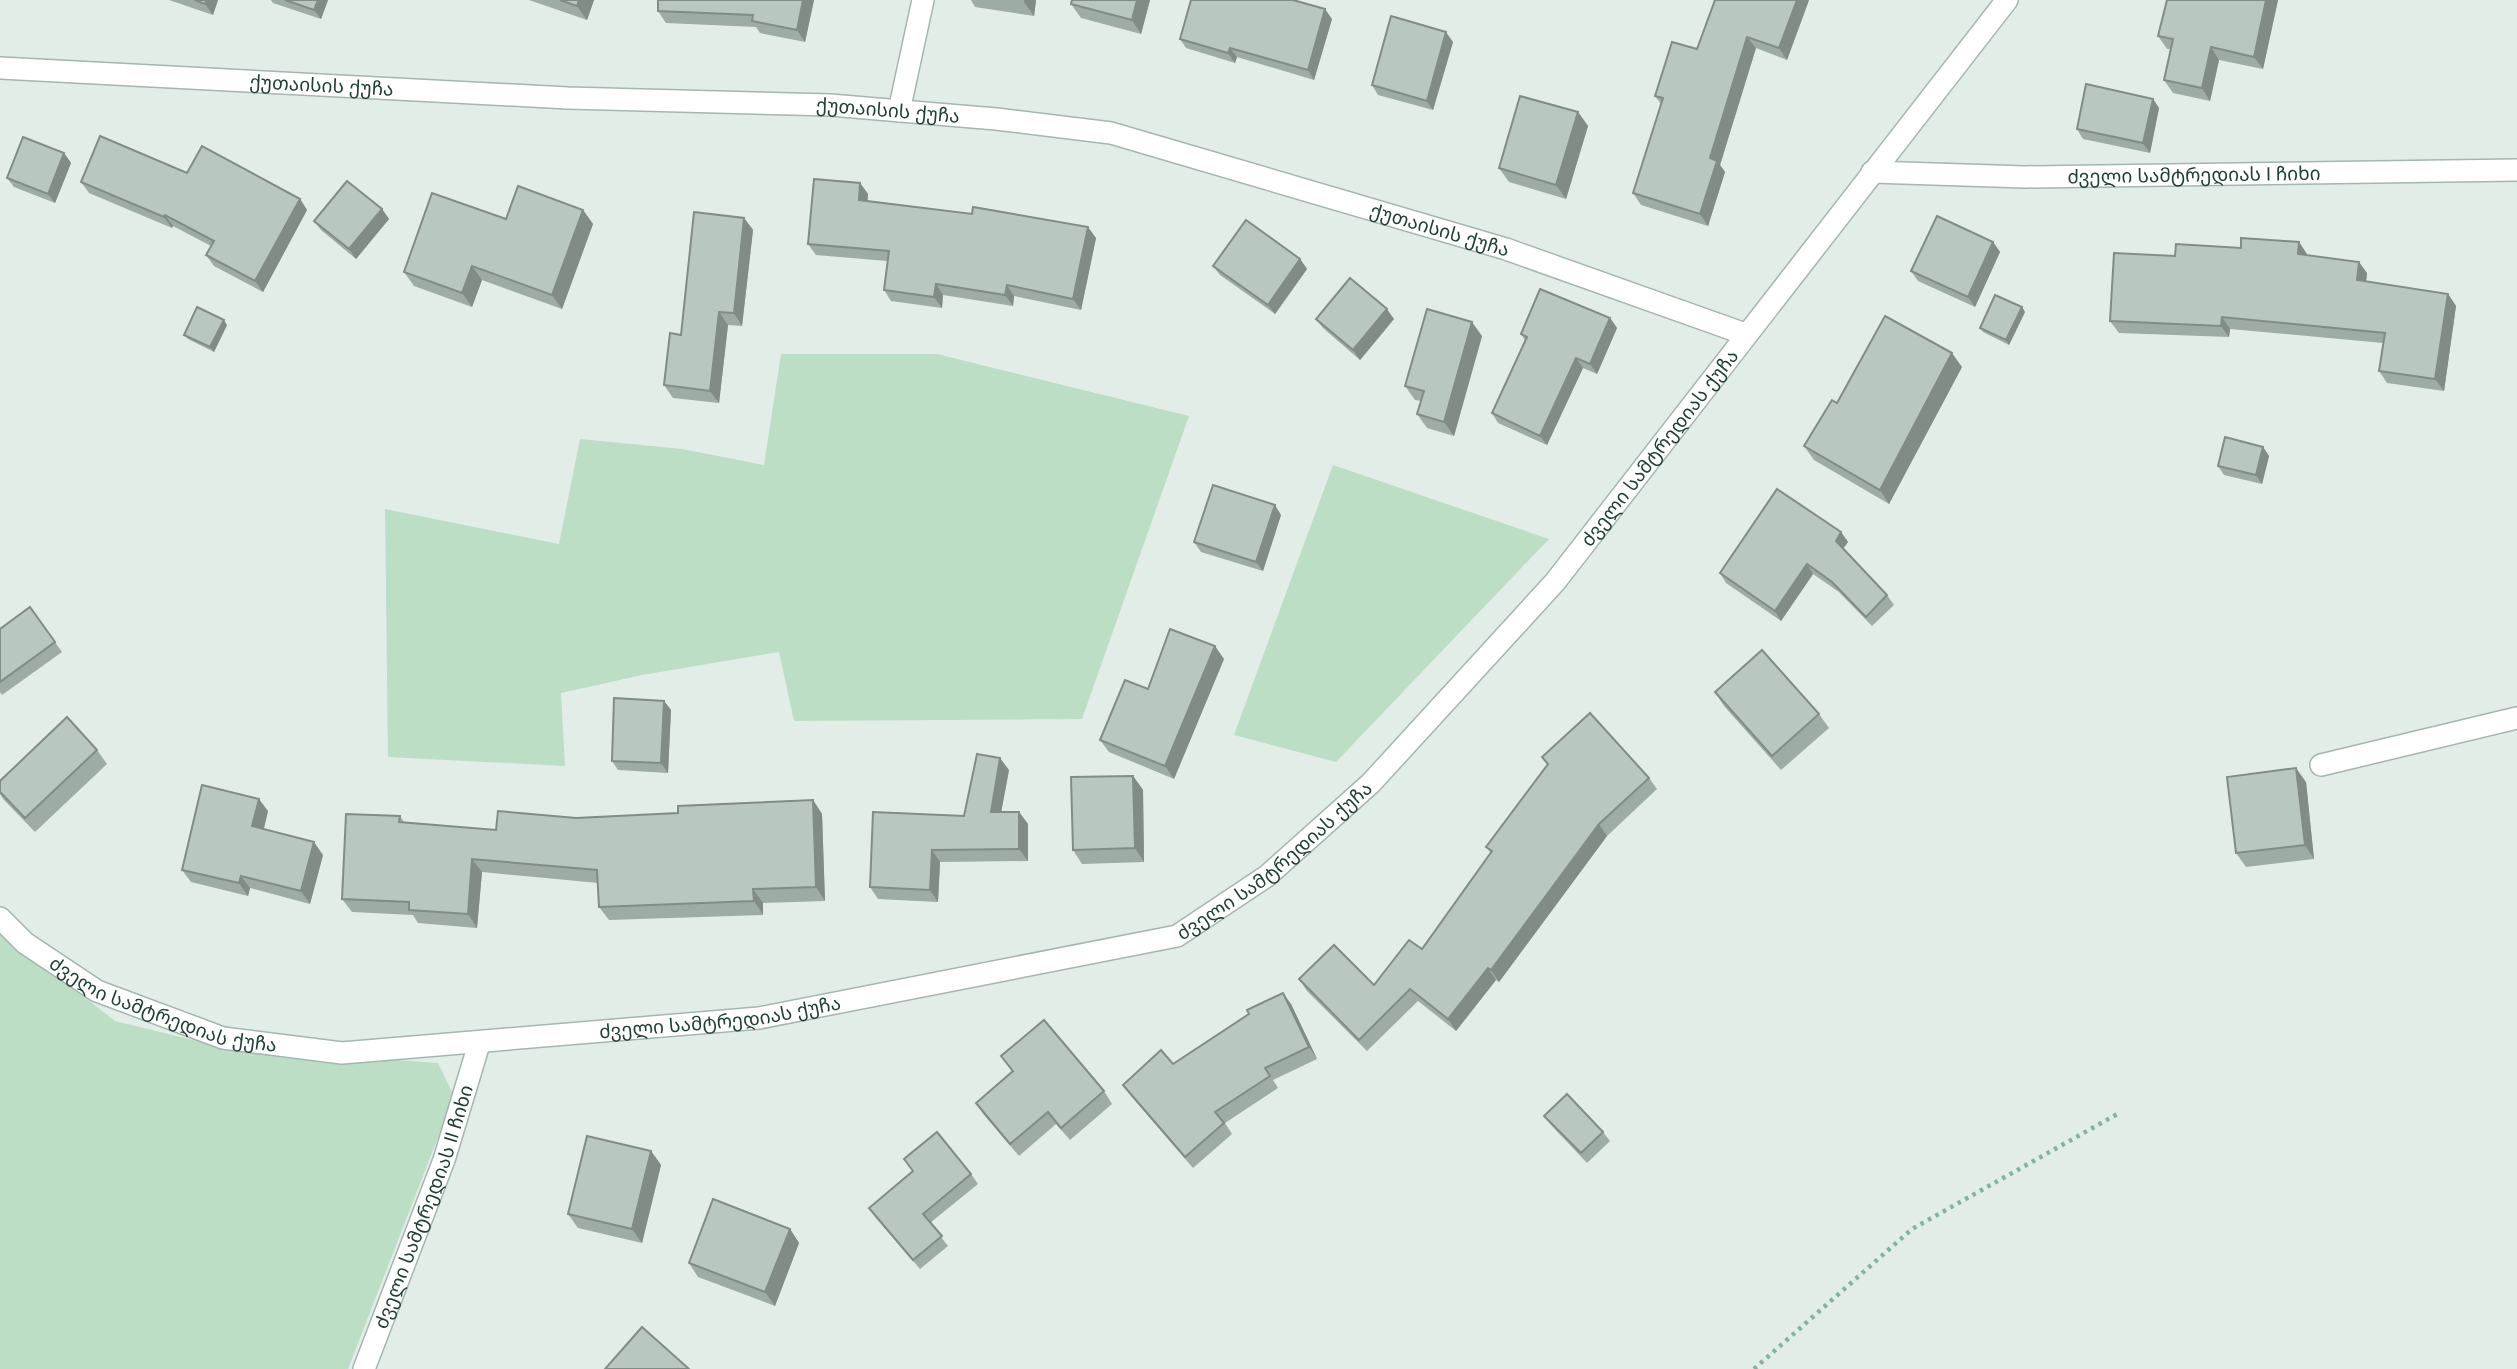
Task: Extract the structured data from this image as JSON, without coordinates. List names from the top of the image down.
{
  "streets": {
    "street": [
      "ქუთაისის ქუჩა",
      "ძველი სამტრედიას I ჩიხი",
      "ძველი სამტრედიას ქუჩა",
      "ძველი სამტრედიას II ჩიხი"
    ]
  },
  "crossings": [
    ["ქუთაისის ქუჩა", "ძველი სამტრედიას ქუჩა"],
    ["ძველი სამტრედიას I ჩიხი", "ძველი სამტრედიას ქუჩა"],
    ["ძველი სამტრედიას ქუჩა", "ძველი სამტრედიას II ჩიხი"]
  ]
}
